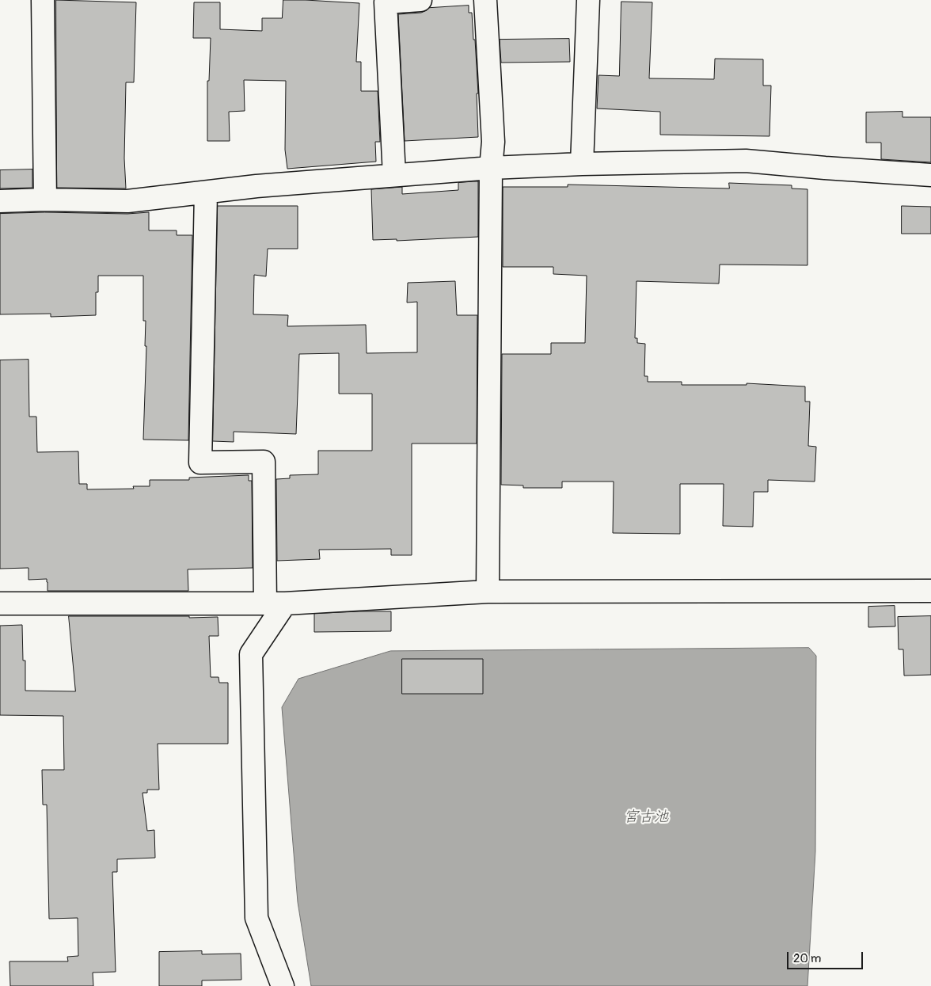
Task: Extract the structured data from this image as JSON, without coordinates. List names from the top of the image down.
{
  "water": ["宮古池"],
  "scale_bar": "20 m"
}
